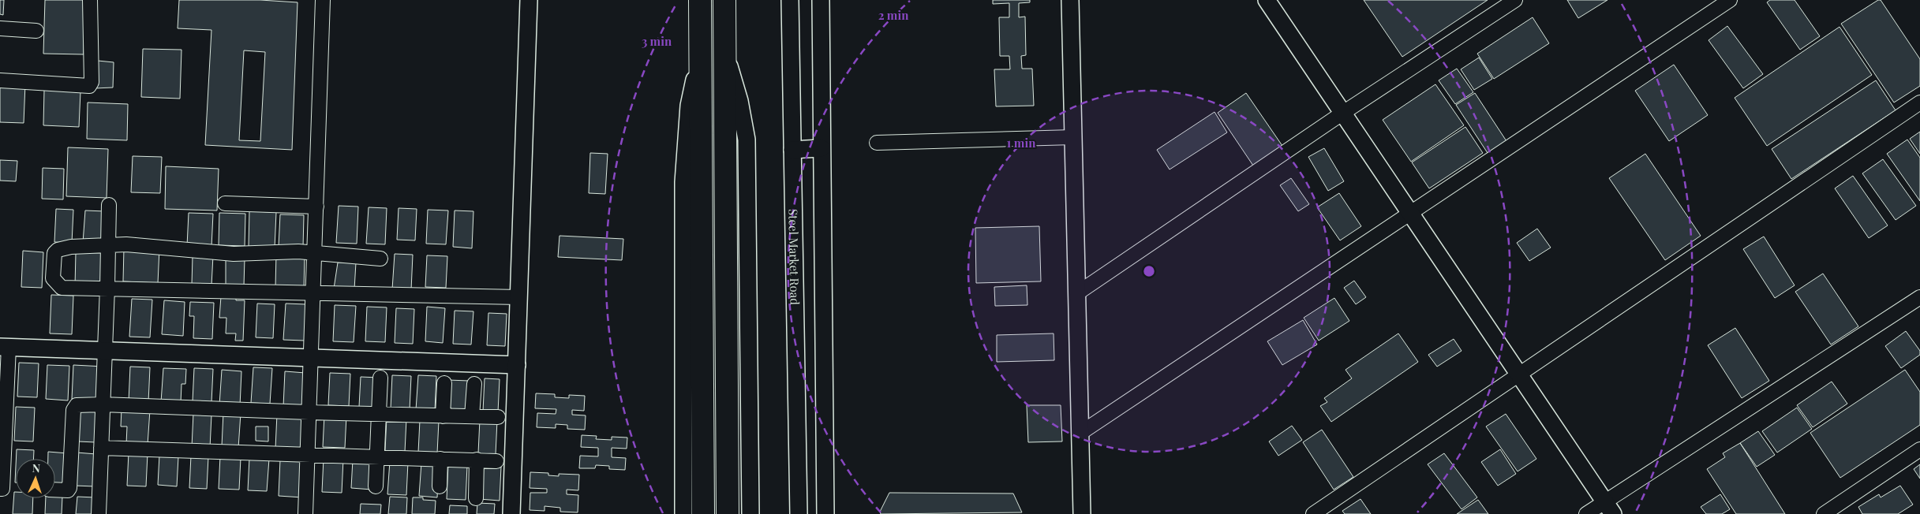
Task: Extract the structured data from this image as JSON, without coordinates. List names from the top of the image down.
{
  "streets": {
    "street": ["Steel Market Road"]
  },
  "north": "top",
  "rings": ["2 min", "3 min", "1 min"]
}
